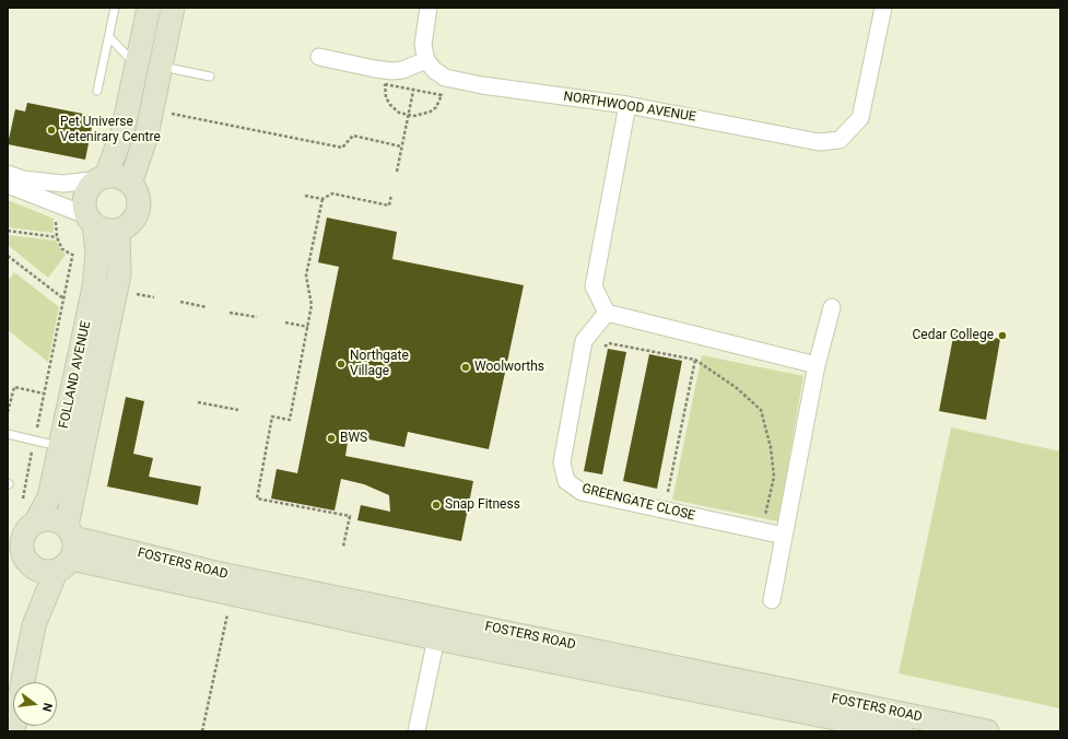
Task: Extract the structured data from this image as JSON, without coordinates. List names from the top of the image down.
{
  "streets": {
    "main road": ["FOLLAND AVENUE", "FOSTERS ROAD"],
    "street": ["NORTHWOOD AVENUE", "GREENGATE CLOSE"]
  },
  "crossings": [
    ["FOLLAND AVENUE", "FOSTERS ROAD"]
  ],
  "places": [
    "Pet Universe Vetenirary Centre",
    "Cedar College",
    "Northgate Village",
    "Woolworths",
    "BWS",
    "Snap Fitness"
  ],
  "north": "right"
}
